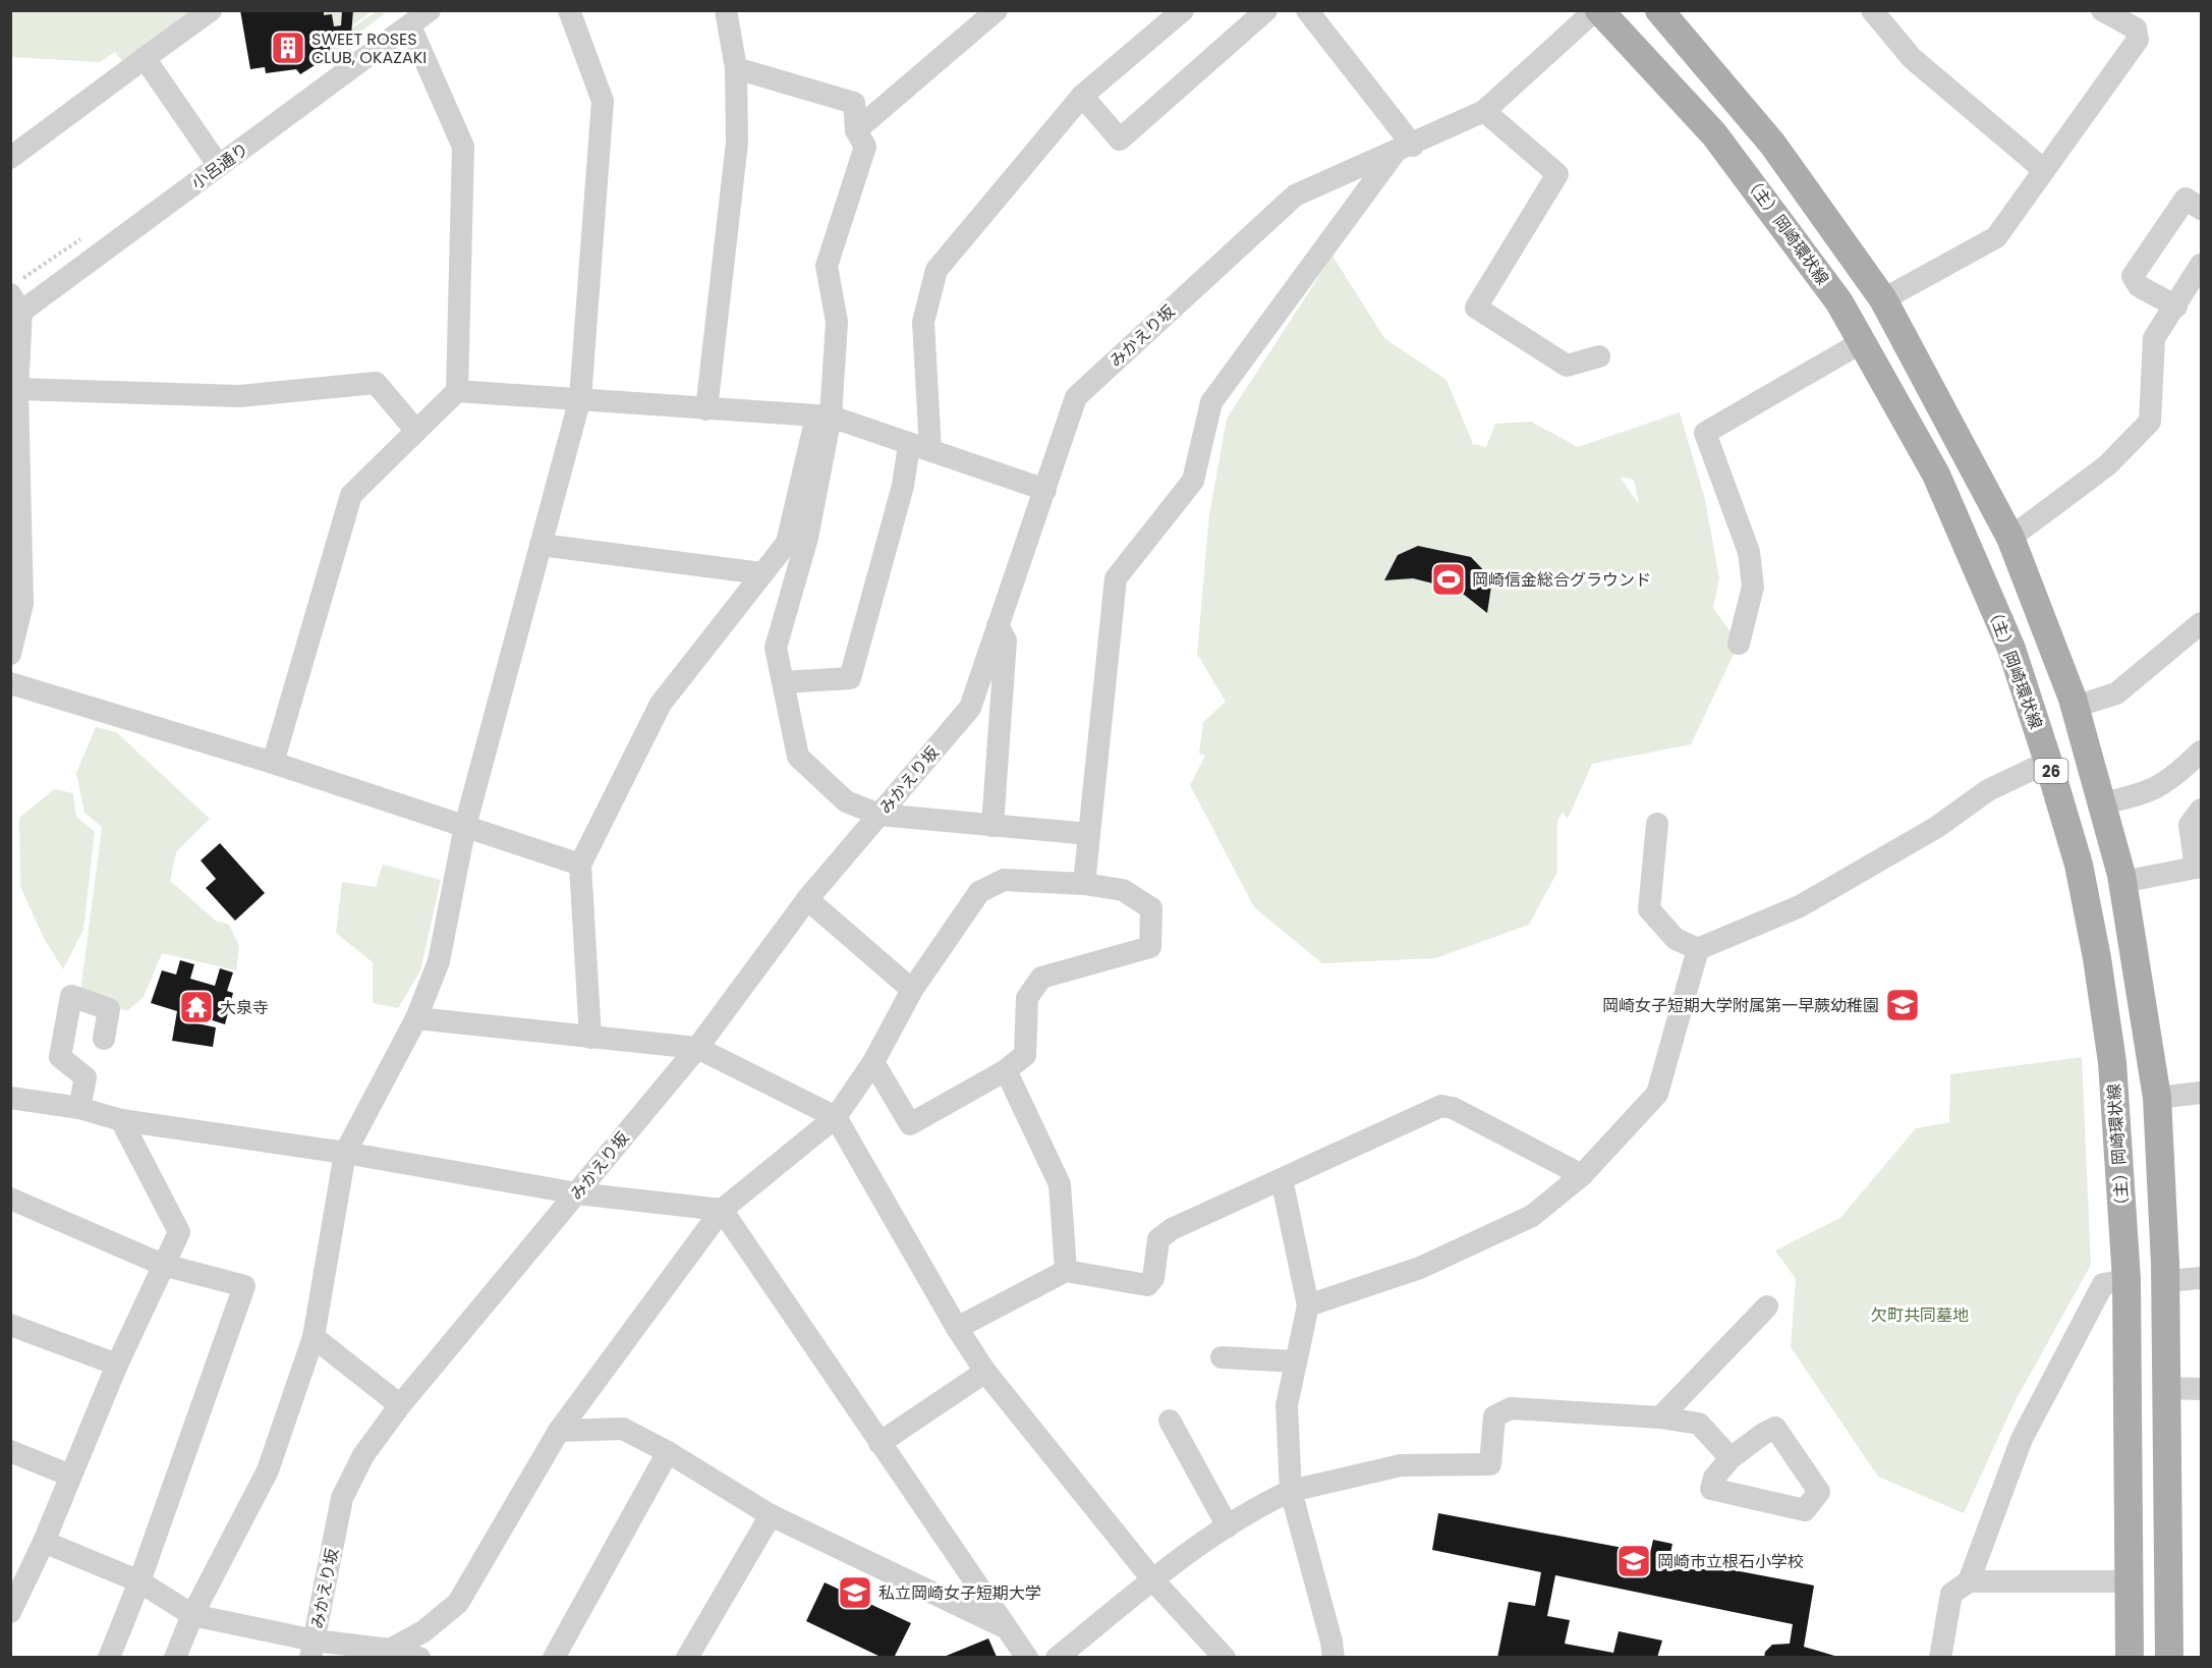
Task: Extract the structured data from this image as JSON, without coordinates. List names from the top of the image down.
{
  "streets": {
    "main road": ["（主）岡崎環状線", "26"],
    "street": ["小呂通り", "みかえり坂"]
  },
  "crossings": [
    ["（主）岡崎環状線", "みかえり坂"]
  ],
  "parks": ["欠町共同墓地"],
  "places": {
    "building": ["SWEET ROSES CLUB, OKAZAKI"],
    "sports": ["岡崎信金総合グラウンド"],
    "school or university": ["岡崎女子短期大学附属第一早蕨幼稚園", "岡崎市立根石小学校", "私立岡崎女子短期大学"],
    "temple": ["大泉寺"]
  }
}
